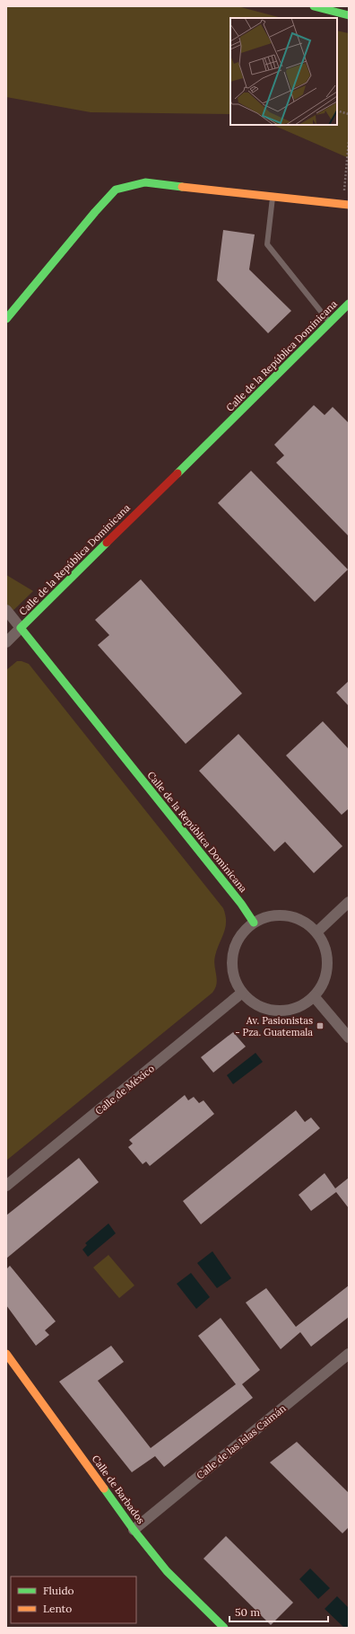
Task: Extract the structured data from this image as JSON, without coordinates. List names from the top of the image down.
{
  "streets": {
    "street": [
      "Calle de la República Dominicana",
      "Calle de México",
      "Calle de las Islas Caimán",
      "Calle de Barbados"
    ]
  },
  "crossings": [
    ["Calle de la República Dominicana", "Calle de México"],
    ["Calle de las Islas Caimán", "Calle de Barbados"]
  ],
  "places": {
    "transit": ["Av. Pasionistas - Pza. Guatemala"]
  },
  "legend": ["Fluido", "Lento"],
  "scale_bar": "50 m"
}
